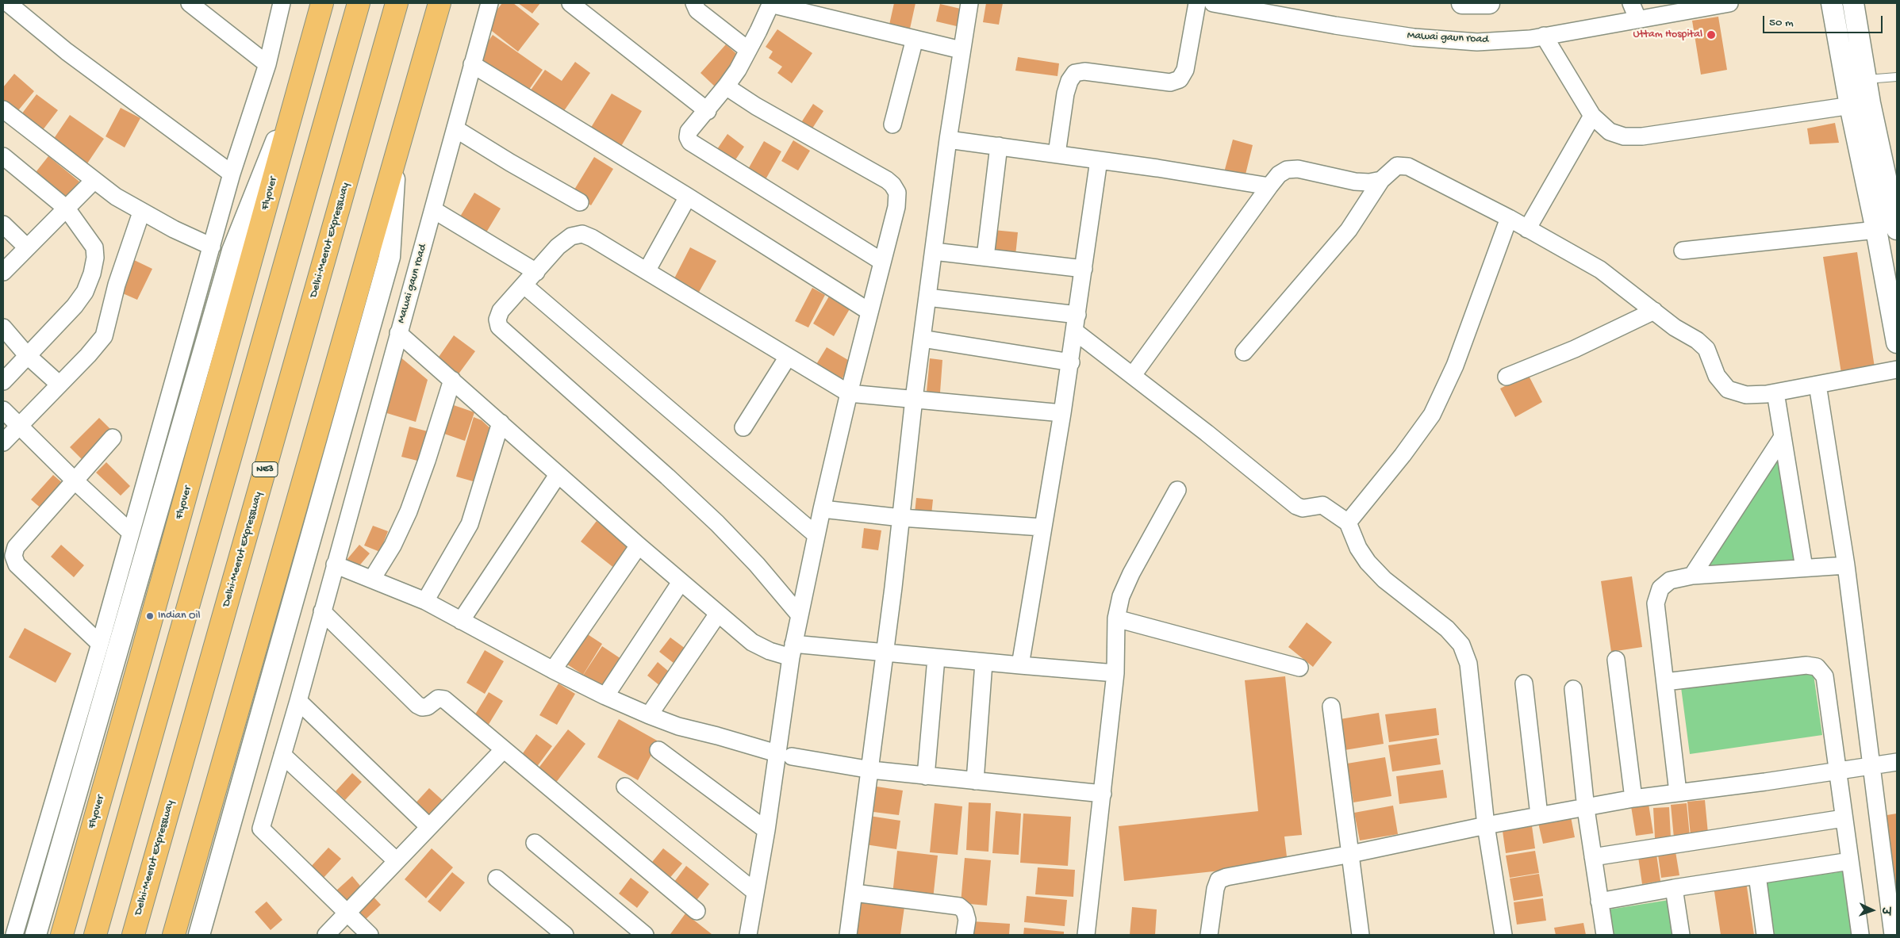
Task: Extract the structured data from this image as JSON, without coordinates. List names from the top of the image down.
{
  "streets": {
    "highway": ["Flyover", "Delhi-Meerut Expressway", "NE3"],
    "street": ["Mawai gaun road"]
  },
  "places": ["Uttam Hospital", "Indian Oil"],
  "scale_bar": "50 m",
  "north": "right"
}
